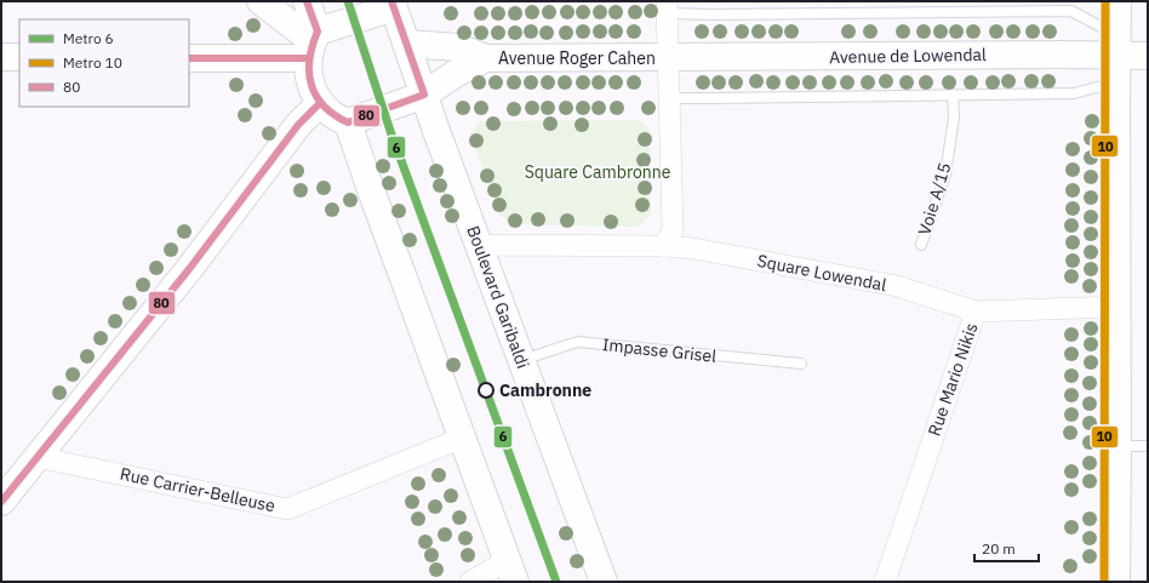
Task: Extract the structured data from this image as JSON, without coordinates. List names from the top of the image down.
{
  "streets": {
    "main road": ["Avenue de Lowendal", "Avenue Roger Cahen", "Boulevard Garibaldi"],
    "street": ["Square Lowendal", "Rue Mario Nikis", "Rue Carrier-Belleuse"],
    "lane": ["Voie A/15", "Impasse Grisel"]
  },
  "crossings": [
    ["Avenue de Lowendal", "Avenue Roger Cahen"],
    ["Avenue Roger Cahen", "Boulevard Garibaldi"],
    ["Square Lowendal", "Boulevard Garibaldi"],
    ["Square Lowendal", "Rue Mario Nikis"],
    ["Boulevard Garibaldi", "Impasse Grisel"]
  ],
  "parks": ["Square Cambronne"],
  "places": ["Cambronne"],
  "lines": ["metro line 6", "metro line 10", "transit line 80"],
  "legend": ["Metro 6", "Metro 10", "80"],
  "scale_bar": "20 m"
}
